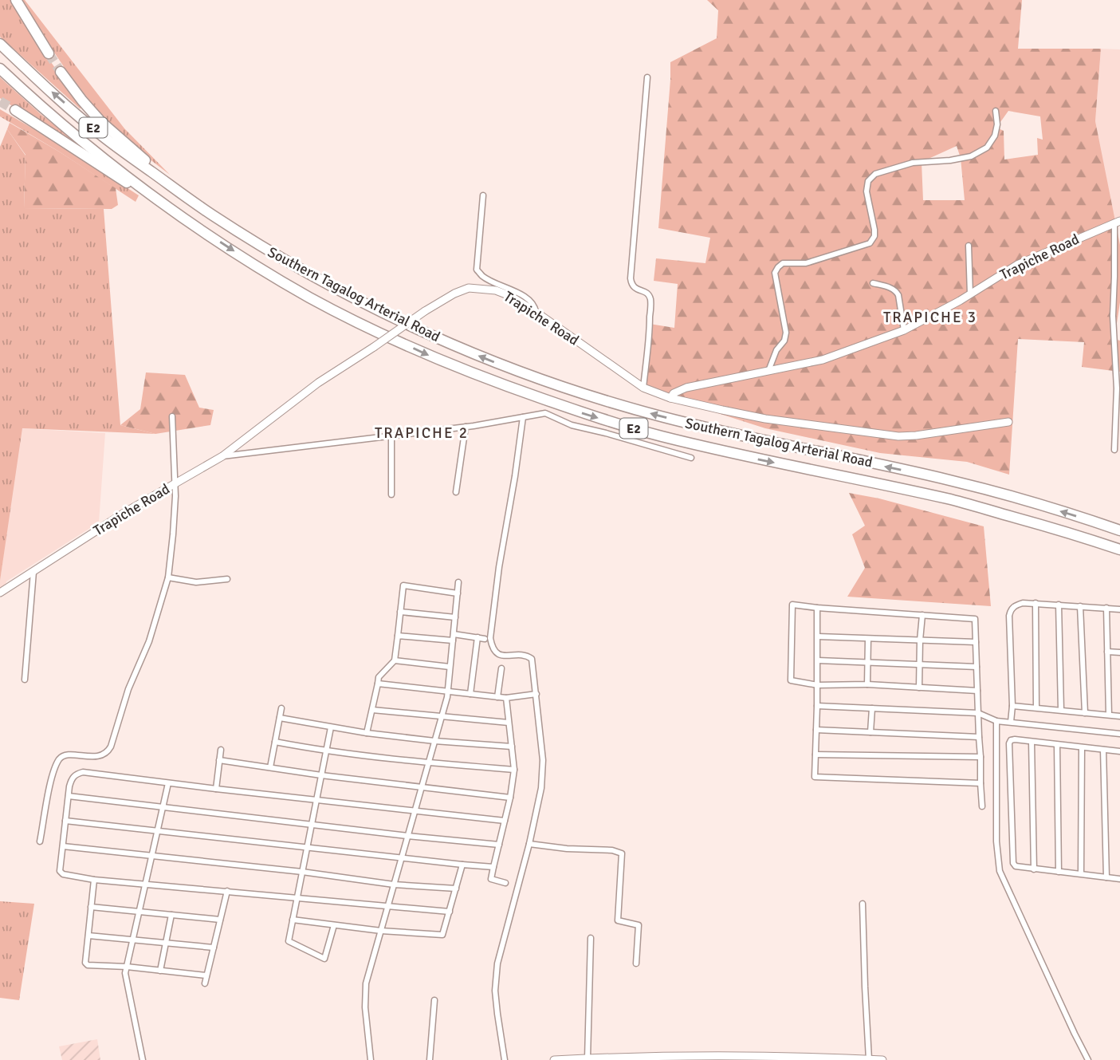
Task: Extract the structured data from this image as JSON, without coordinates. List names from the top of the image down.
{
  "streets": {
    "highway": ["E2", "Southern Tagalog Arterial Road"],
    "street": ["Trapiche Road"]
  },
  "districts": ["TRAPICHE 3", "TRAPICHE 2"]
}
